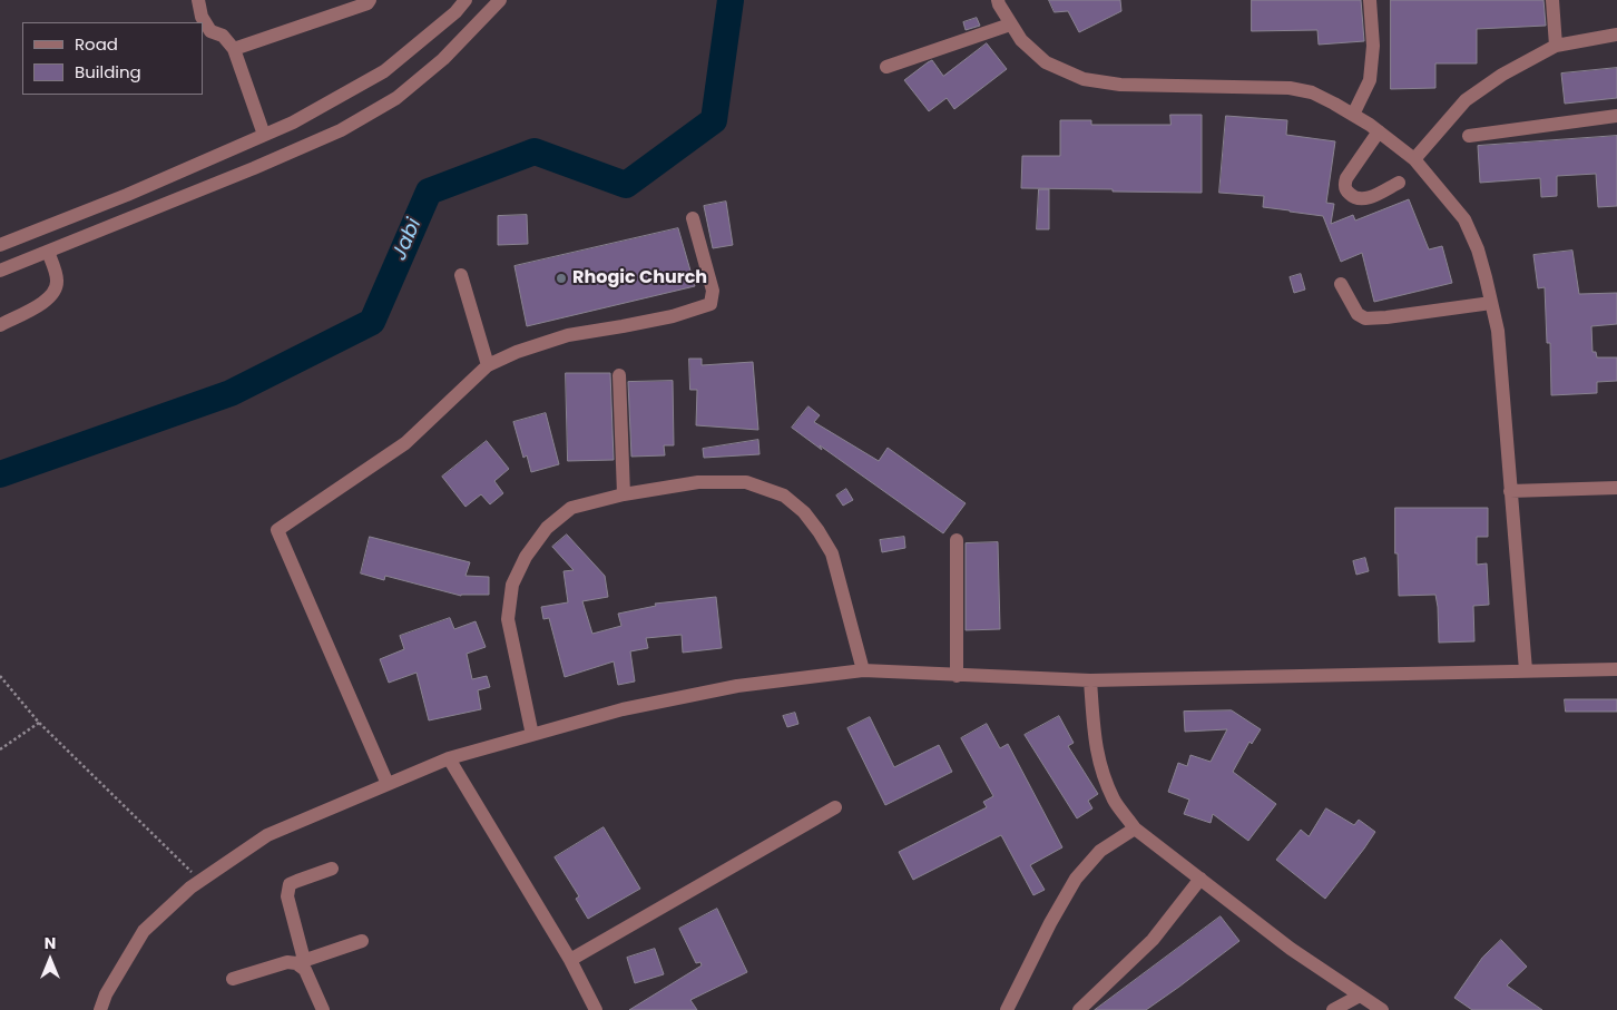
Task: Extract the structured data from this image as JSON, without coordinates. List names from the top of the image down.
{
  "water": ["Jabi"],
  "places": ["Rhogic Church"],
  "legend": ["Road", "Building"],
  "north": "top"
}
